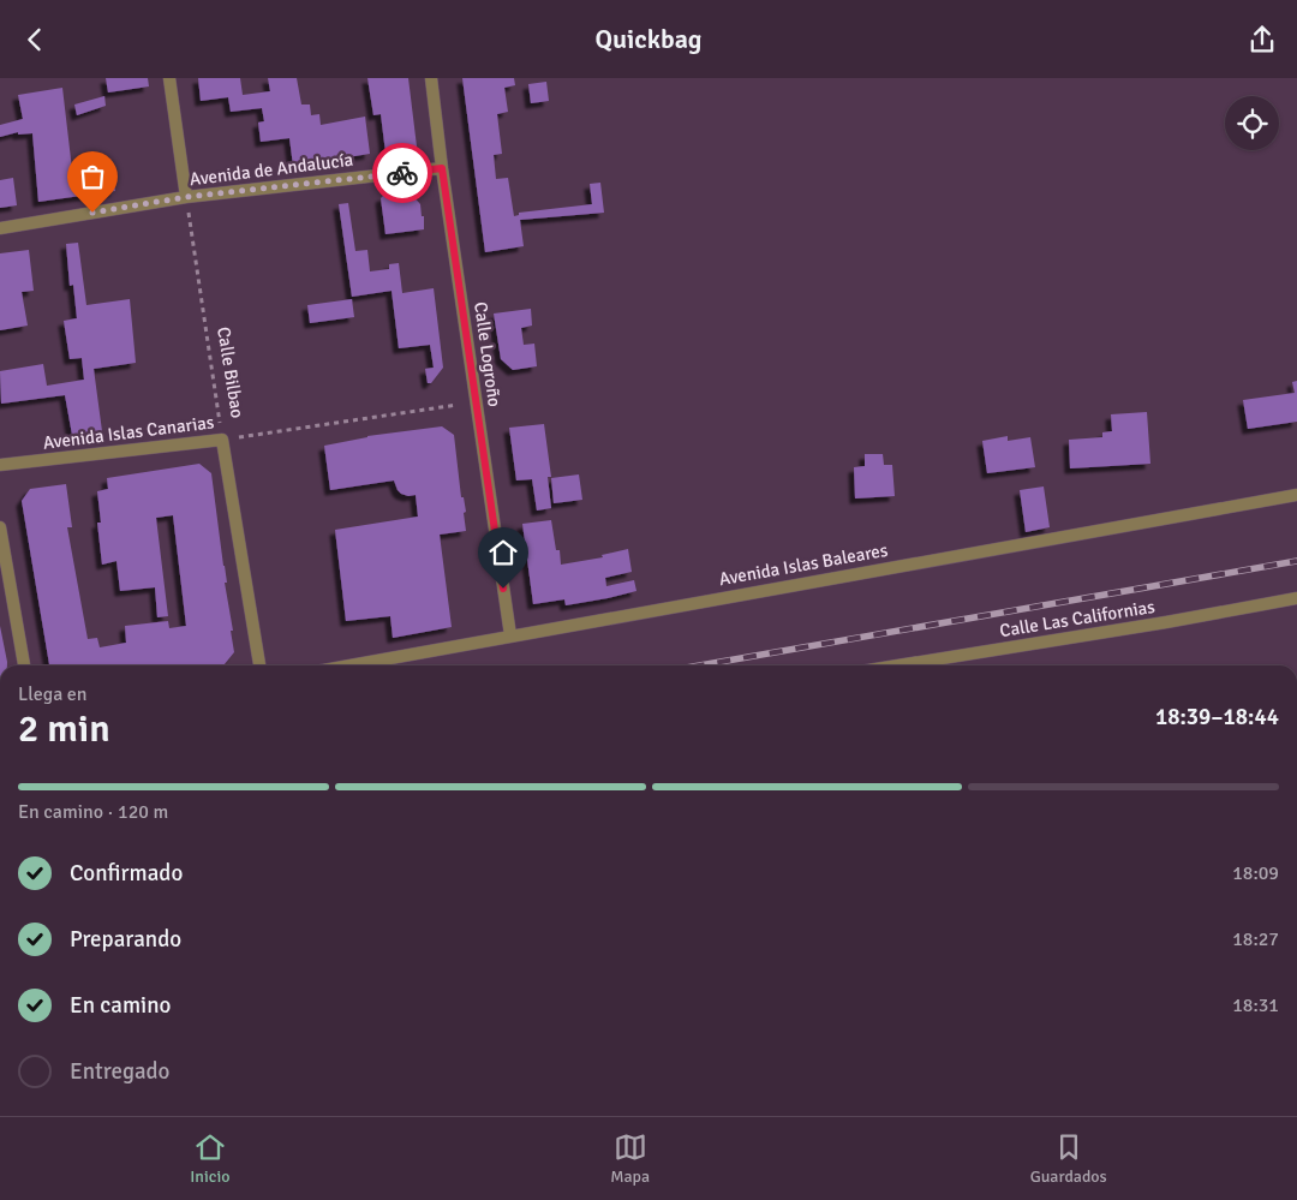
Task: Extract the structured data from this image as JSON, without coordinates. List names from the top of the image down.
{
  "streets": {
    "street": [
      "Avenida de Andalucía",
      "Calle Logroño",
      "Calle Bilbao",
      "Avenida Islas Canarias",
      "Avenida Islas Baleares",
      "Calle Las Californias"
    ]
  },
  "crossings": [
    ["Avenida de Andalucía", "Calle Logroño"],
    ["Avenida de Andalucía", "Calle Bilbao"],
    ["Calle Logroño", "Avenida Islas Canarias"],
    ["Calle Logroño", "Avenida Islas Baleares"],
    ["Calle Bilbao", "Avenida Islas Canarias"]
  ],
  "page": {
    "header": "Quickbag",
    "heading": ["2 min", "Llega en", "18:39–18:44"],
    "bar": "En camino · 120 m",
    "list": [
      ["Confirmado", "18:09"],
      ["Preparando", "18:27"],
      ["En camino", "18:31"],
      "Entregado"
    ],
    "tabs": ["Inicio", "Mapa", "Guardados"]
  }
}
